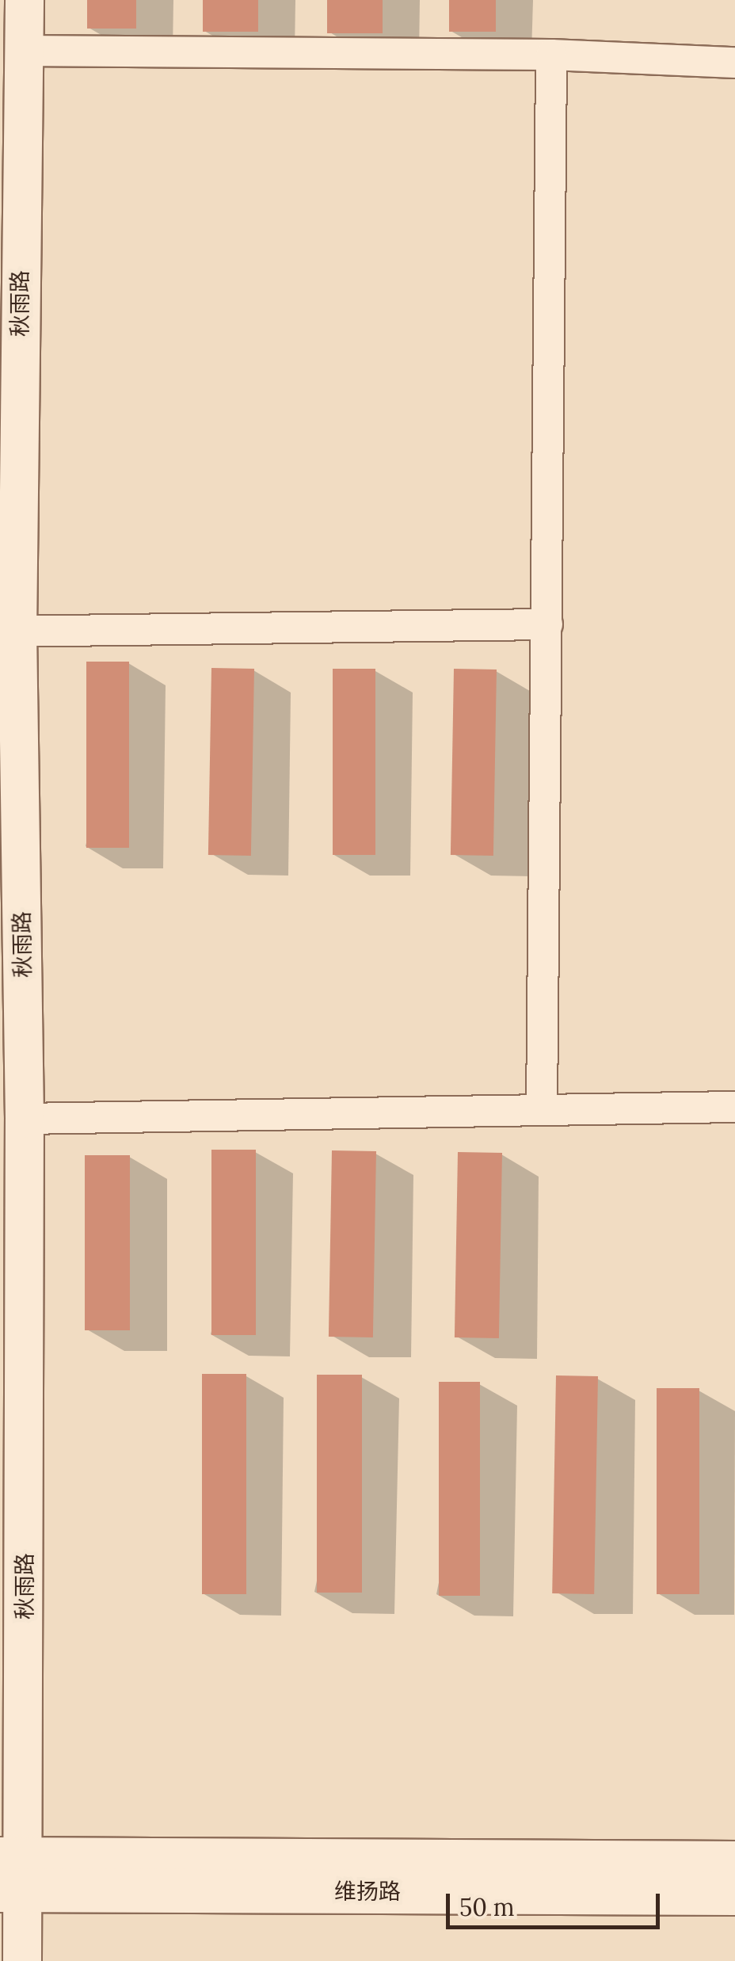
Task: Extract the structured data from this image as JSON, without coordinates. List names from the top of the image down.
{
  "streets": {
    "main road": ["维扬路"],
    "street": ["秋雨路"]
  },
  "crossings": [
    ["秋雨路", "维扬路"]
  ],
  "scale_bar": "50 m"
}
